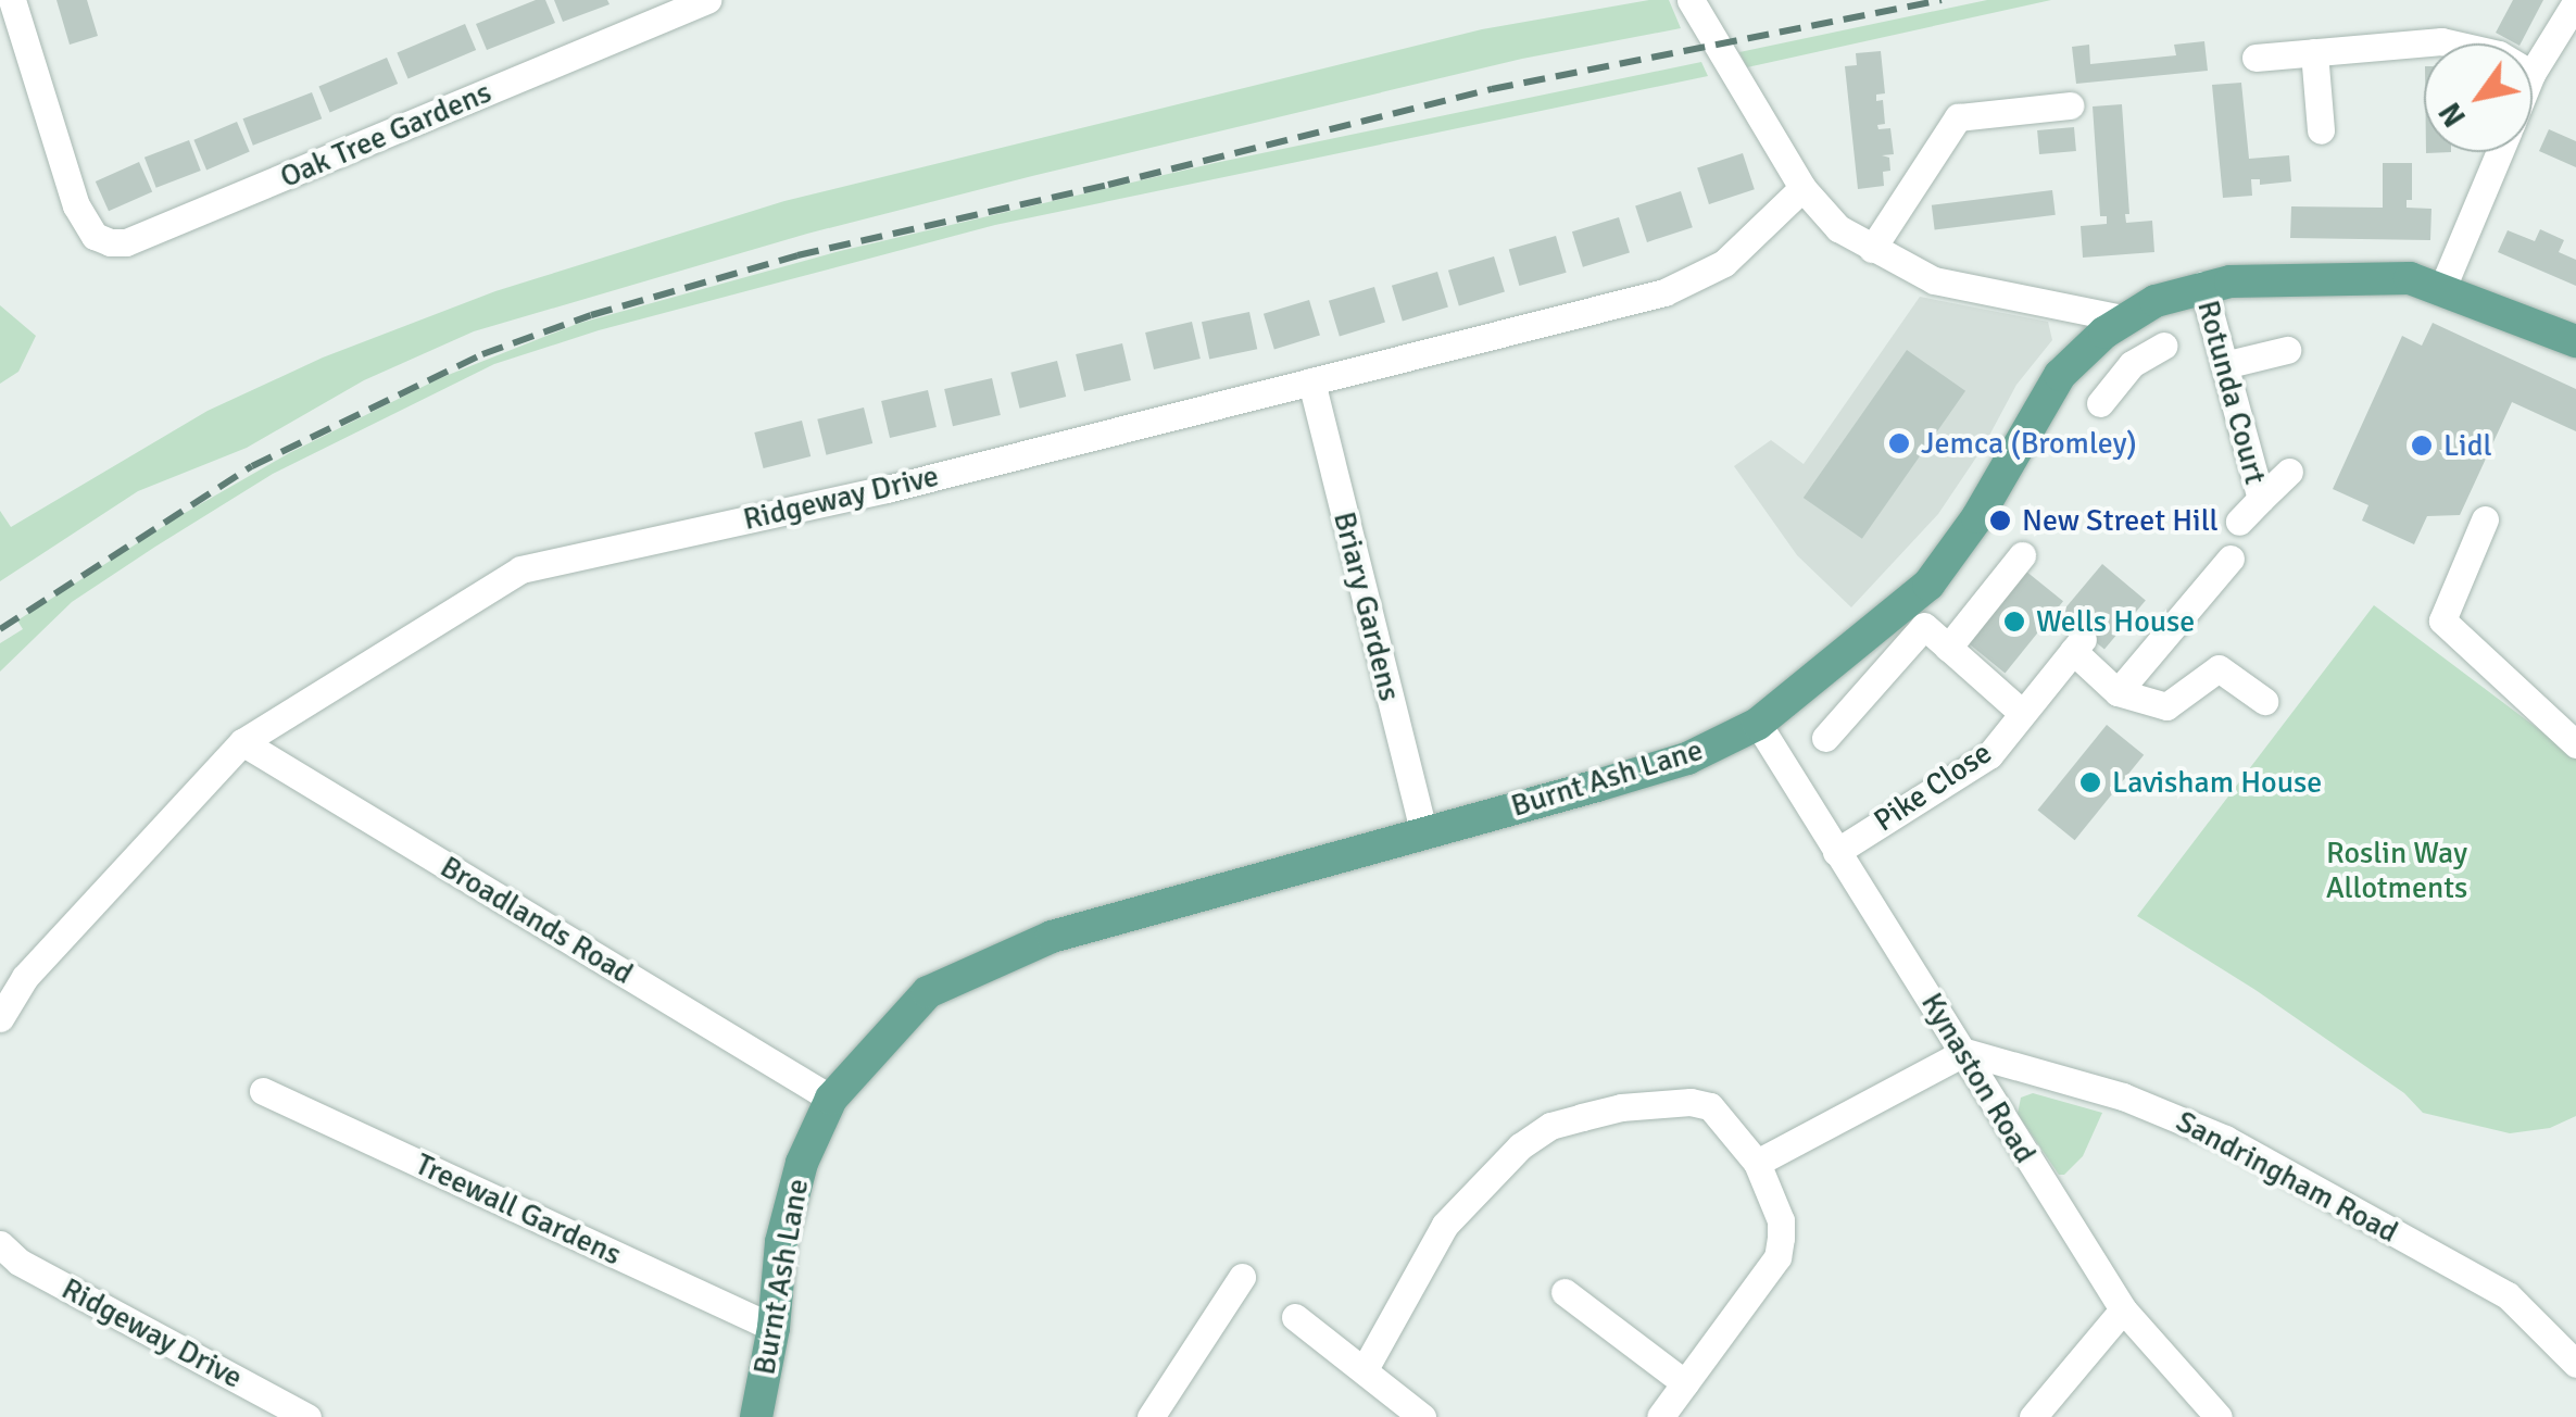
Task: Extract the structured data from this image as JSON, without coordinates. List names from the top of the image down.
{
  "streets": {
    "main road": ["Burnt Ash Lane"],
    "street": [
      "Oak Tree Gardens",
      "Rotunda Court",
      "Ridgeway Drive",
      "Briary Gardens",
      "Pike Close",
      "Broadlands Road",
      "Kynaston Road",
      "Sandringham Road",
      "Treewall Gardens"
    ]
  },
  "crossings": [
    ["Rotunda Court", "Burnt Ash Lane"],
    ["Ridgeway Drive", "Briary Gardens"],
    ["Ridgeway Drive", "Broadlands Road"],
    ["Briary Gardens", "Burnt Ash Lane"],
    ["Burnt Ash Lane", "Broadlands Road"],
    ["Burnt Ash Lane", "Kynaston Road"],
    ["Burnt Ash Lane", "Treewall Gardens"],
    ["Pike Close", "Kynaston Road"],
    ["Kynaston Road", "Sandringham Road"]
  ],
  "parks": ["Roslin Way Allotments"],
  "places": [
    "Jemca (Bromley)",
    "Lidl",
    "New Street Hill",
    "Wells House",
    "Lavisham House"
  ],
  "north": "bottom left"
}
